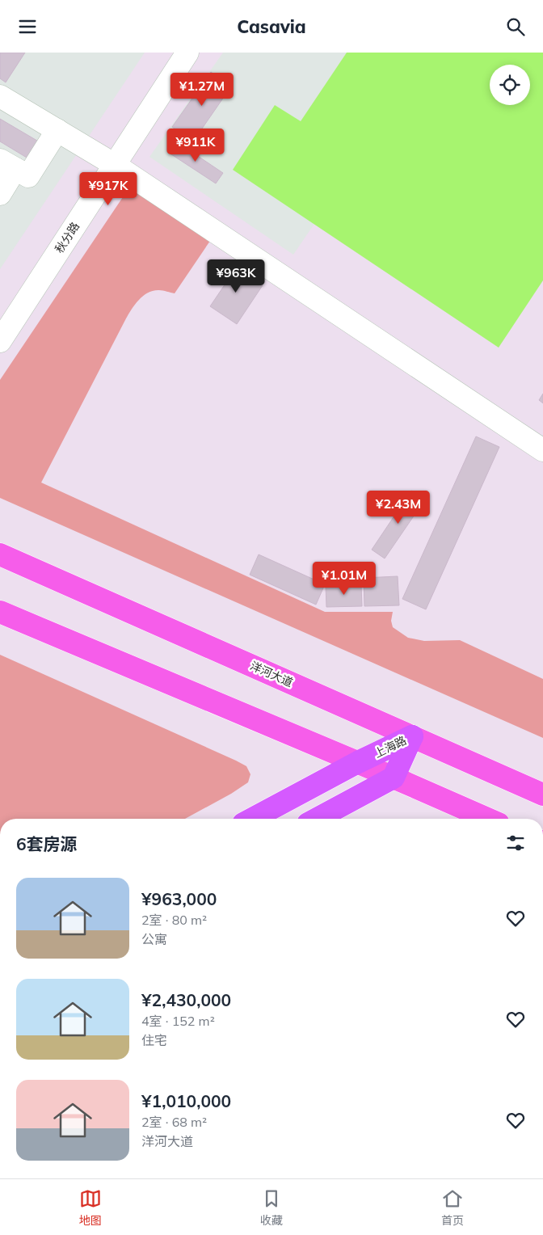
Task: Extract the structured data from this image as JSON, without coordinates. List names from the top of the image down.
{
  "streets": {
    "highway": ["上海路"],
    "main road": ["洋河大道"],
    "street": ["秋分路"]
  },
  "crossings": [
    ["洋河大道", "上海路"]
  ],
  "page": {
    "header": "Casavia",
    "price": [
      "¥1.27M",
      "¥911K",
      "¥917K",
      "¥963K",
      "¥2.43M",
      "¥1.01M"
    ],
    "heading": "6套房源",
    "list": [
      {
        "name": "¥963,000",
        "note": "2室 · 80 m² · 公寓"
      },
      {
        "name": "¥2,430,000",
        "note": "4室 · 152 m² · 住宅"
      },
      {
        "name": "¥1,010,000",
        "note": "2室 · 68 m² · 洋河大道"
      }
    ],
    "tabs": ["地图", "收藏", "首页"]
  }
}
